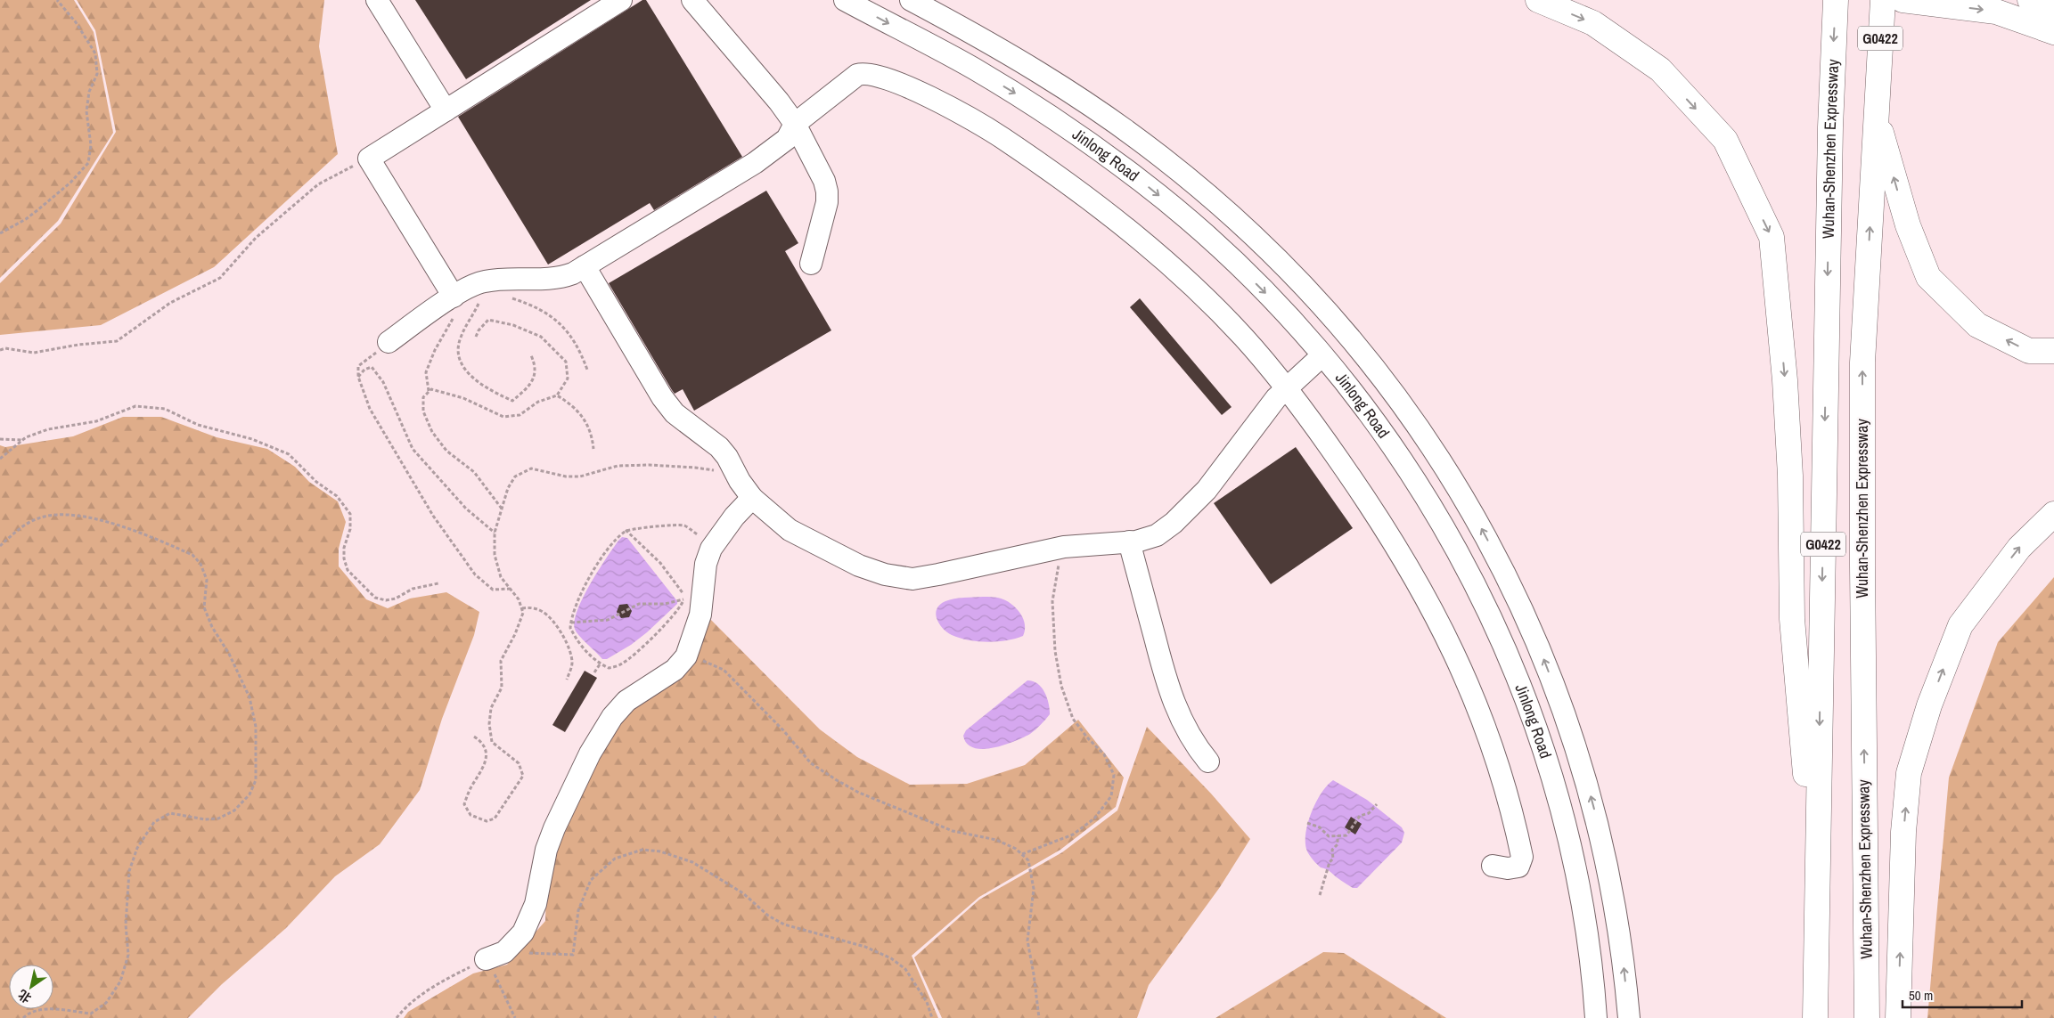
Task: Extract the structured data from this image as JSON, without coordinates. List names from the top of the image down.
{
  "streets": {
    "highway": ["G0422", "Wuhan-Shenzhen Expressway"],
    "street": ["Jinlong Road"]
  },
  "scale_bar": "50 m",
  "north": "bottom left"
}
